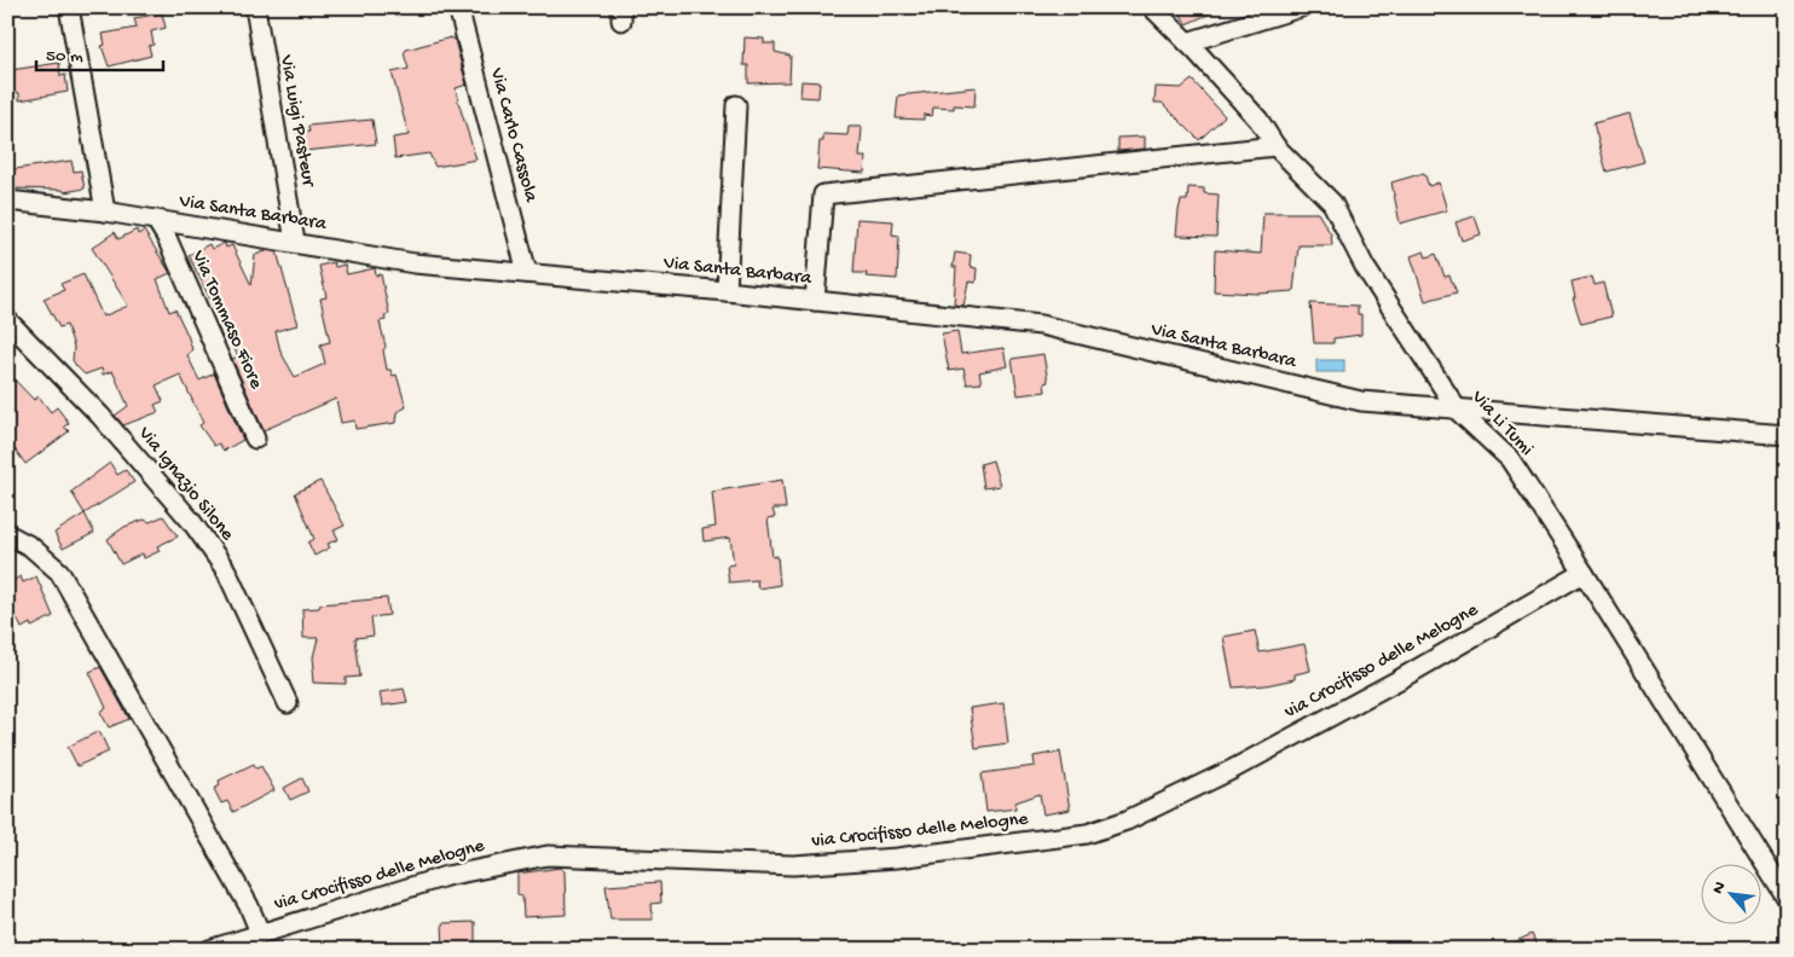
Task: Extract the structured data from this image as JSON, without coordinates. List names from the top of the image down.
{
  "streets": {
    "street": [
      "Via Luigi Pasteur",
      "Via Carlo Cassola",
      "Via Santa Barbara",
      "Via Tommaso Fiore",
      "Via Li Tumi",
      "Via Ignazio Silone",
      "via Crocifisso delle Melogne"
    ]
  },
  "crossings": [
    ["Via Luigi Pasteur", "Via Santa Barbara"],
    ["Via Carlo Cassola", "Via Santa Barbara"],
    ["Via Santa Barbara", "Via Tommaso Fiore"],
    ["Via Santa Barbara", "Via Li Tumi"],
    ["Via Li Tumi", "via Crocifisso delle Melogne"]
  ],
  "scale_bar": "50 m",
  "north": "top left"
}
